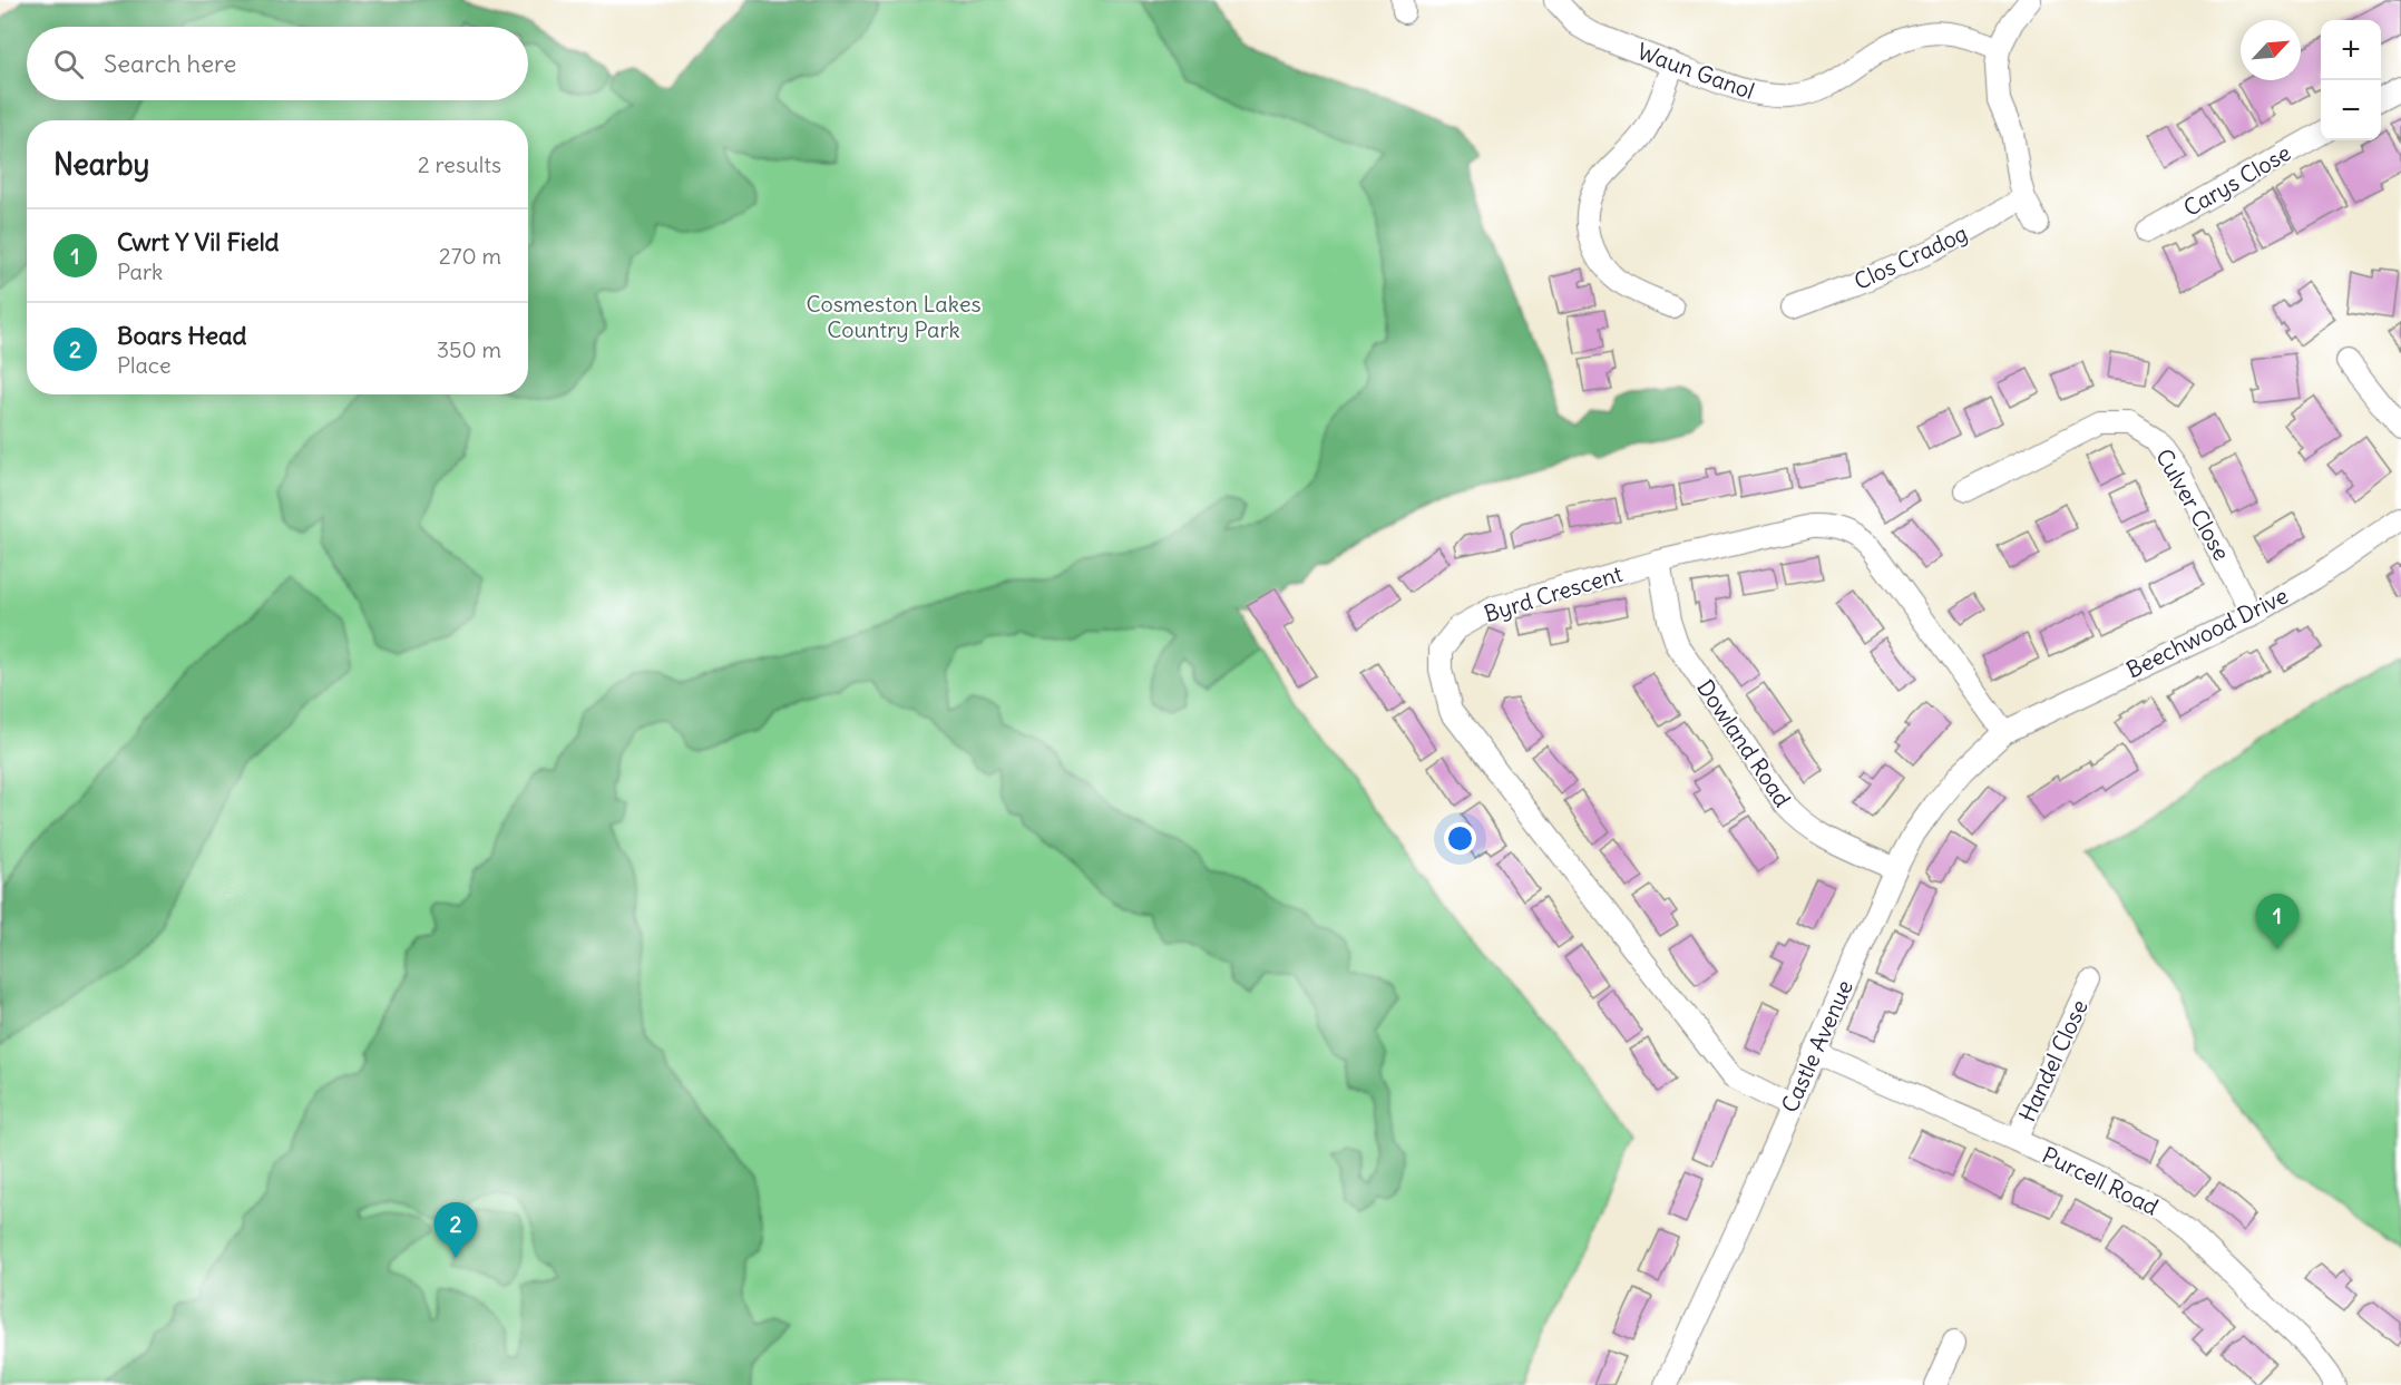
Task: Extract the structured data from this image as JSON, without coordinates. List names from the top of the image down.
{
  "streets": {
    "street": [
      "Waun Ganol",
      "Carys Close",
      "Clos Cradog",
      "Culver Close",
      "Byrd Crescent",
      "Beechwood Drive",
      "Dowland Road",
      "Castle Avenue",
      "Handel Close",
      "Purcell Road"
    ]
  },
  "crossings": [
    ["Culver Close", "Beechwood Drive"],
    ["Byrd Crescent", "Beechwood Drive"],
    ["Byrd Crescent", "Dowland Road"],
    ["Byrd Crescent", "Castle Avenue"],
    ["Beechwood Drive", "Castle Avenue"],
    ["Dowland Road", "Castle Avenue"],
    ["Castle Avenue", "Purcell Road"],
    ["Handel Close", "Purcell Road"]
  ],
  "parks": ["Cosmeston Lakes Country Park"],
  "north": "top right",
  "page": {
    "map_buttons": ["+", "−"],
    "search": "Search here",
    "heading": ["Nearby", "2 results"],
    "list": [
      {
        "mark": "1",
        "name": "Cwrt Y Vil Field",
        "note": "Park",
        "value": "270 m"
      },
      {
        "mark": "2",
        "name": "Boars Head",
        "note": "Place",
        "value": "350 m"
      }
    ],
    "pins": ["1", "2"]
  }
}
